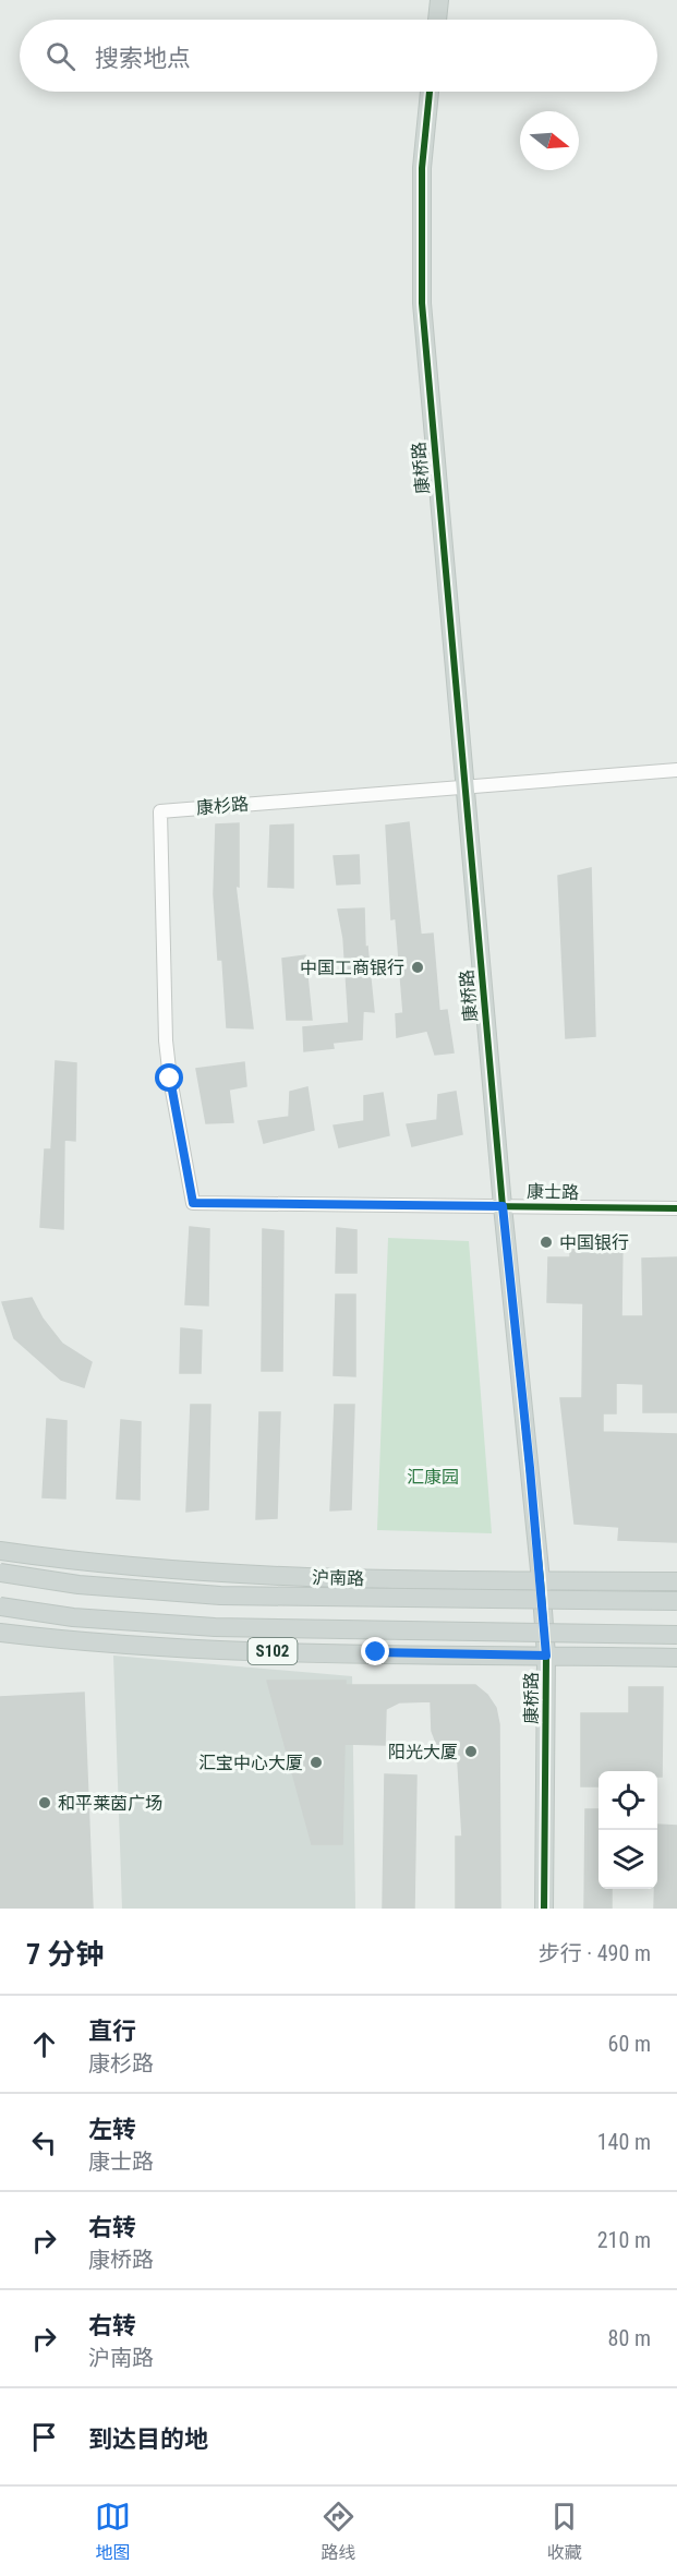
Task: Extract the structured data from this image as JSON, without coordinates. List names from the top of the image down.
{
  "streets": {
    "main road": ["康桥路", "沪南路", "S102"],
    "street": ["康杉路", "康士路"]
  },
  "crossings": [
    ["康桥路", "康杉路"],
    ["康桥路", "康士路"],
    ["康桥路", "沪南路"],
    ["康桥路", "S102"],
    ["康杉路", "康士路"]
  ],
  "parks": ["汇康园"],
  "places": [
    "中国工商银行",
    "中国银行",
    "阳光大厦",
    "汇宝中心大厦",
    "和平莱茵广场"
  ],
  "north": "right",
  "page": {
    "search": "搜索地点",
    "heading": ["7 分钟", "步行 · 490 m"],
    "list": [
      ["直行", "康杉路", "60 m"],
      ["左转", "康士路", "140 m"],
      ["右转", "康桥路", "210 m"],
      ["右转", "沪南路", "80 m"],
      "到达目的地"
    ],
    "nav": ["地图", "路线", "收藏"]
  }
}
